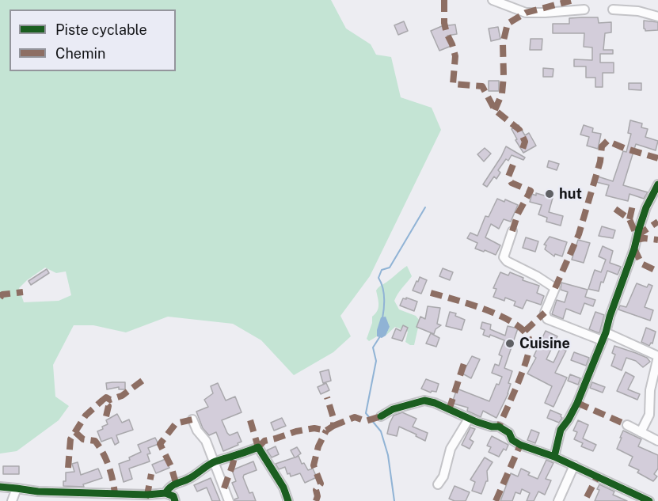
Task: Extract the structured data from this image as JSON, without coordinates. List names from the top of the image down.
{
  "places": ["hut", "Cuisine"],
  "legend": ["Piste cyclable", "Chemin"]
}
